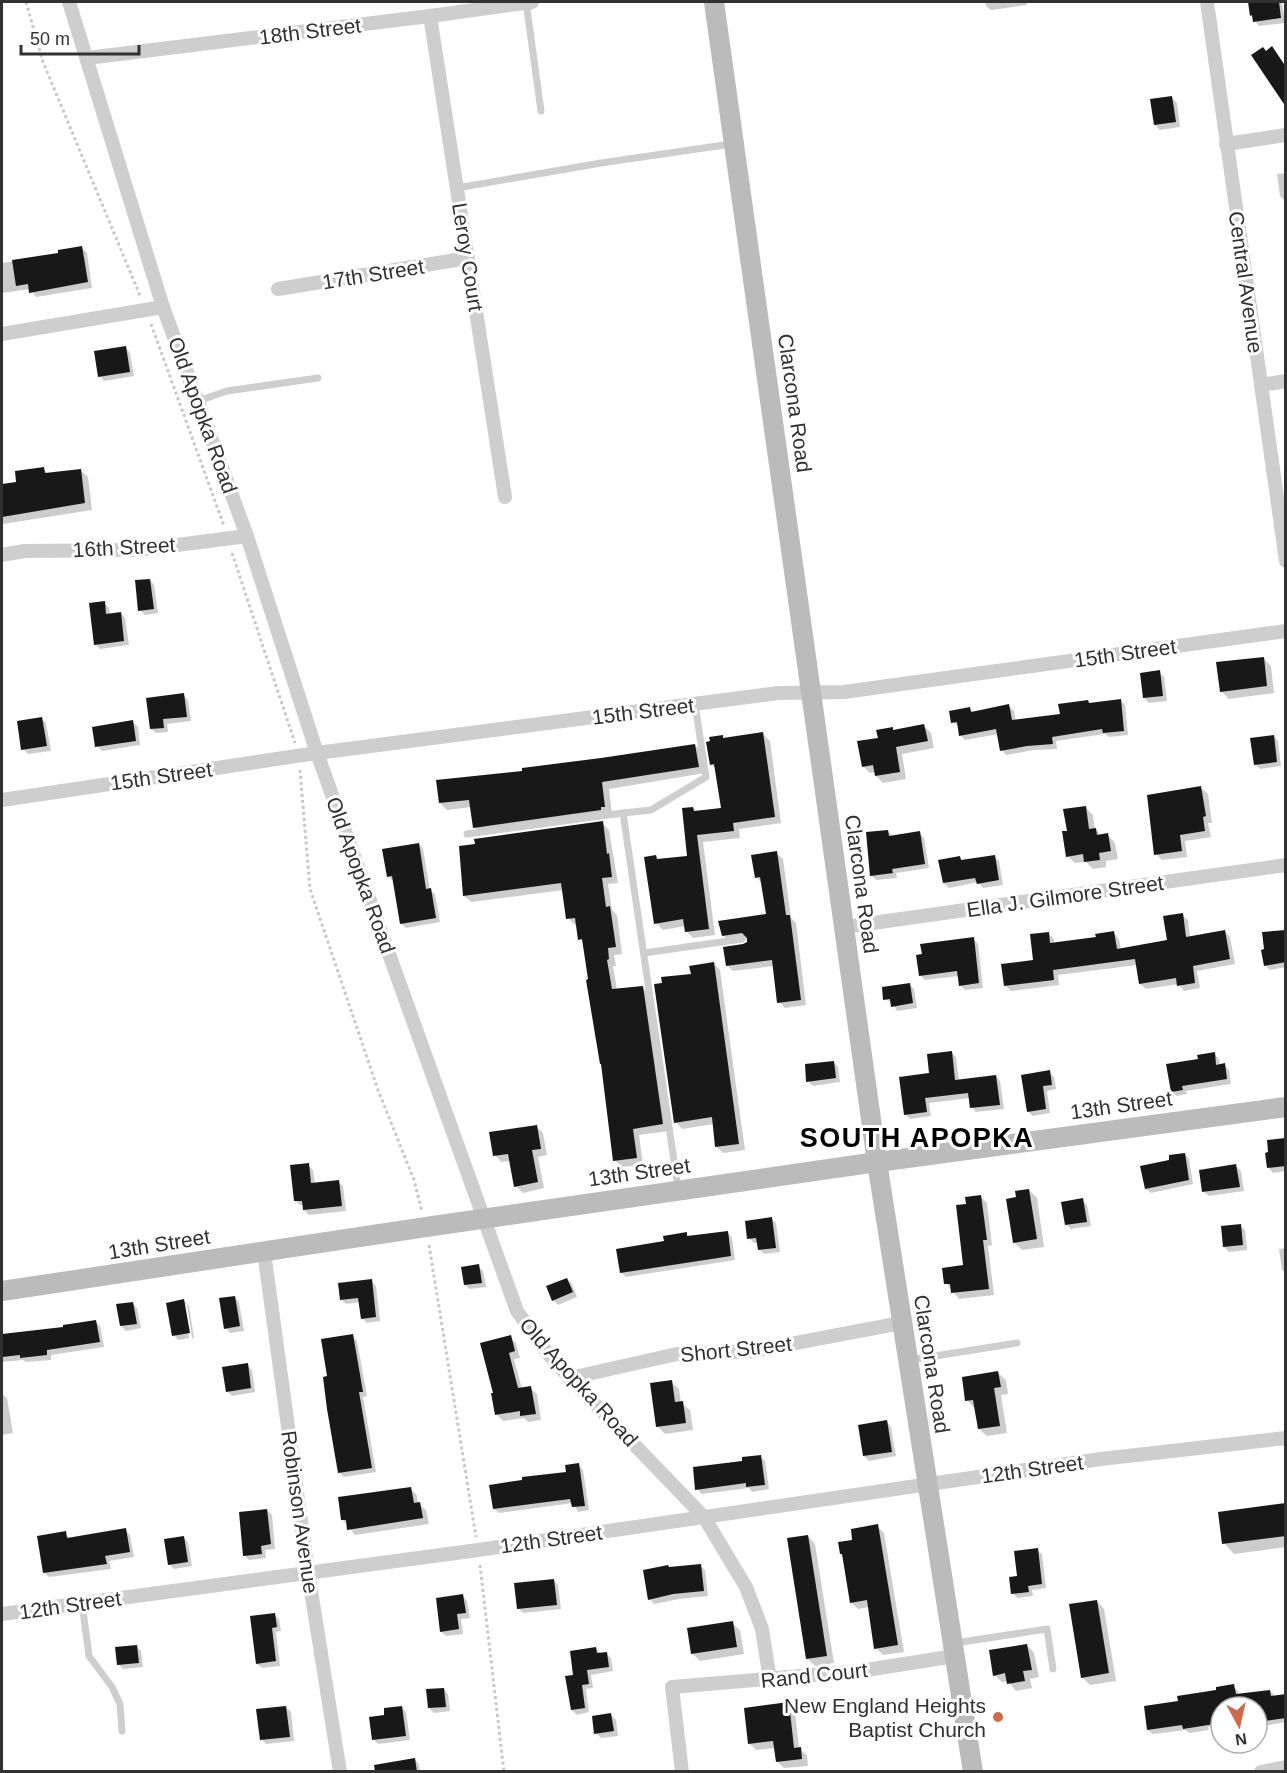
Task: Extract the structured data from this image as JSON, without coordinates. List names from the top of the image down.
{
  "streets": {
    "main road": ["Clarcona Road", "13th Street"],
    "street": [
      "18th Street",
      "Leroy Court",
      "17th Street",
      "Central Avenue",
      "Old Apopka Road",
      "16th Street",
      "15th Street",
      "Ella J. Gilmore Street",
      "Short Street",
      "12th Street",
      "Robinson Avenue",
      "Rand Court"
    ]
  },
  "crossings": [
    ["18th Street", "Leroy Court"],
    ["18th Street", "Old Apopka Road"],
    ["Leroy Court", "17th Street"],
    ["Clarcona Road", "15th Street"],
    ["Clarcona Road", "Ella J. Gilmore Street"],
    ["Clarcona Road", "13th Street"],
    ["Clarcona Road", "Short Street"],
    ["Clarcona Road", "12th Street"],
    ["Clarcona Road", "Rand Court"],
    ["Old Apopka Road", "16th Street"],
    ["Old Apopka Road", "15th Street"],
    ["Old Apopka Road", "13th Street"],
    ["Old Apopka Road", "Short Street"],
    ["Old Apopka Road", "12th Street"],
    ["Old Apopka Road", "Rand Court"],
    ["13th Street", "Robinson Avenue"],
    ["12th Street", "Robinson Avenue"]
  ],
  "districts": ["SOUTH APOPKA"],
  "places": ["New England Heights Baptist Church"],
  "scale_bar": "50 m",
  "north": "bottom"
}
